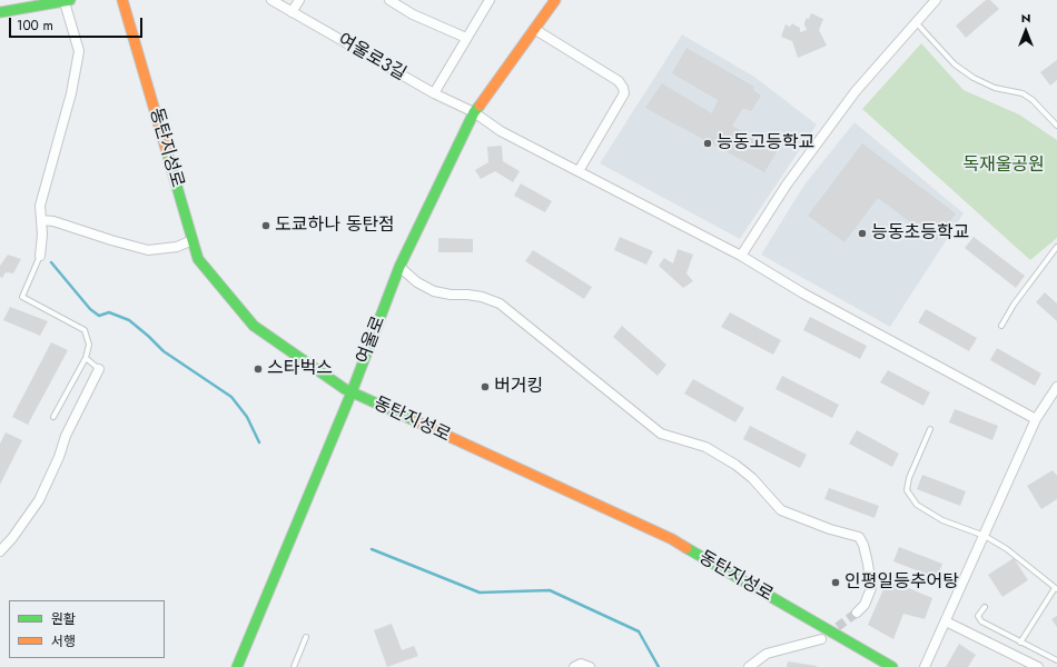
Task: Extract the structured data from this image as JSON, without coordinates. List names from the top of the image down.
{
  "streets": {
    "main road": ["동탄지성로", "여울로"],
    "street": ["여울로3길"]
  },
  "crossings": [
    ["여울로3길", "여울로"],
    ["동탄지성로", "여울로"]
  ],
  "parks": ["독재울공원"],
  "places": [
    "능동고등학교",
    "도쿄하나 동탄점",
    "능동초등학교",
    "스타벅스",
    "버거킹",
    "인평일등추어탕"
  ],
  "legend": ["원활", "서행"],
  "scale_bar": "100 m",
  "north": "top"
}
